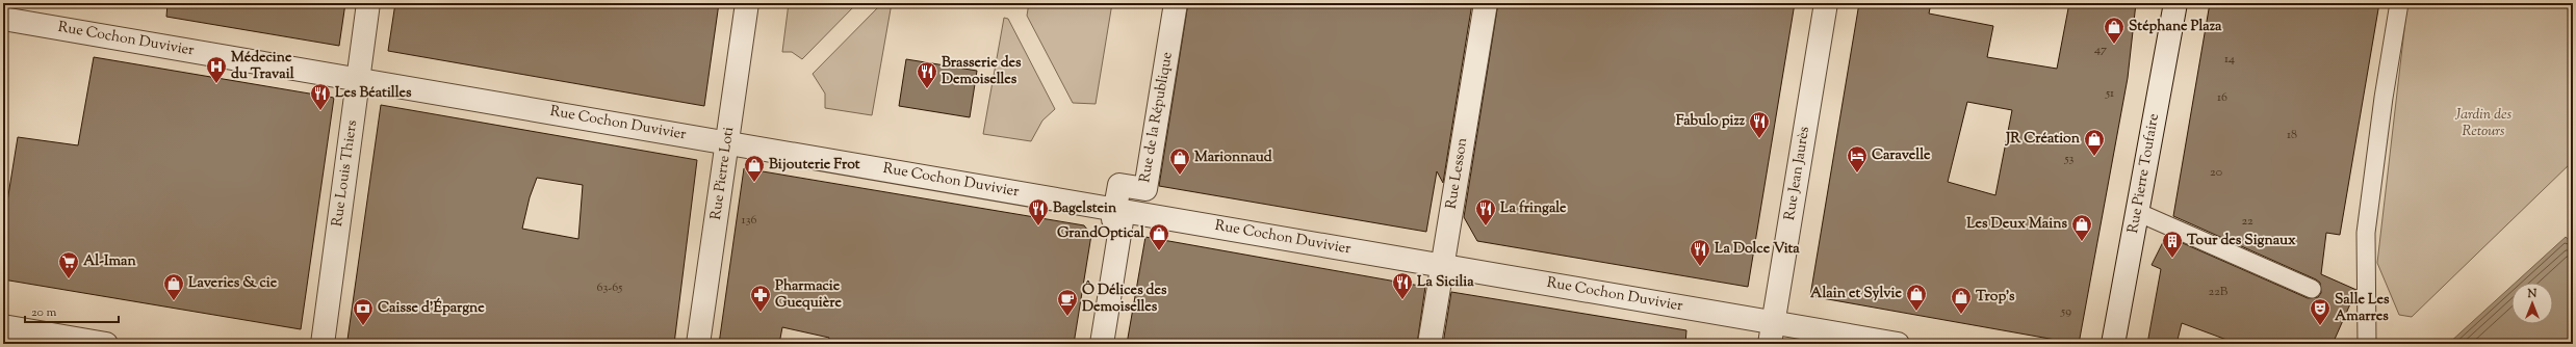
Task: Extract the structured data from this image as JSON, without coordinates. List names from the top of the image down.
{
  "streets": {
    "street": [
      "Rue Cochon Duvivier",
      "Rue de la République",
      "Rue Louis Thiers",
      "Rue Pierre Loti",
      "Rue Lesson",
      "Rue Jean Jaurès",
      "Rue Pierre Toufaire"
    ]
  },
  "crossings": [
    ["Rue Cochon Duvivier", "Rue de la République"],
    ["Rue Cochon Duvivier", "Rue Louis Thiers"],
    ["Rue Cochon Duvivier", "Rue Pierre Loti"],
    ["Rue Cochon Duvivier", "Rue Lesson"],
    ["Rue Cochon Duvivier", "Rue Jean Jaurès"]
  ],
  "parks": ["Jardin des Retours"],
  "places": {
    "shop": [
      "Stéphane Plaza",
      "JR Création",
      "Marionnaud",
      "Bijouterie Frot",
      "Les Deux Mains",
      "GrandOptical",
      "Laveries & cie",
      "Alain et Sylvie",
      "Trop's"
    ],
    "hospital": ["Médecine du Travail"],
    "restaurant": [
      "Brasserie des Demoiselles",
      "Les Béatilles",
      "Fabulo pizz",
      "Bagelstein",
      "La fringale",
      "La Dolce Vita",
      "La Sicilia"
    ],
    "hotel": ["Caravelle"],
    "building": ["Tour des Signaux"],
    "supermarket": ["Al-Iman"],
    "pharmacy": ["Pharmacie Guequière"],
    "cafe": ["Ô Délices des Demoiselles"],
    "bank": ["Caisse d'Épargne"],
    "theatre": ["Salle Les Amarres"]
  },
  "house_numbers": [
    "47",
    "14",
    "51",
    "16",
    "18",
    "53",
    "20",
    "136",
    "22",
    "63-65",
    "22B",
    "59"
  ],
  "scale_bar": "20 m",
  "north": "top"
}
